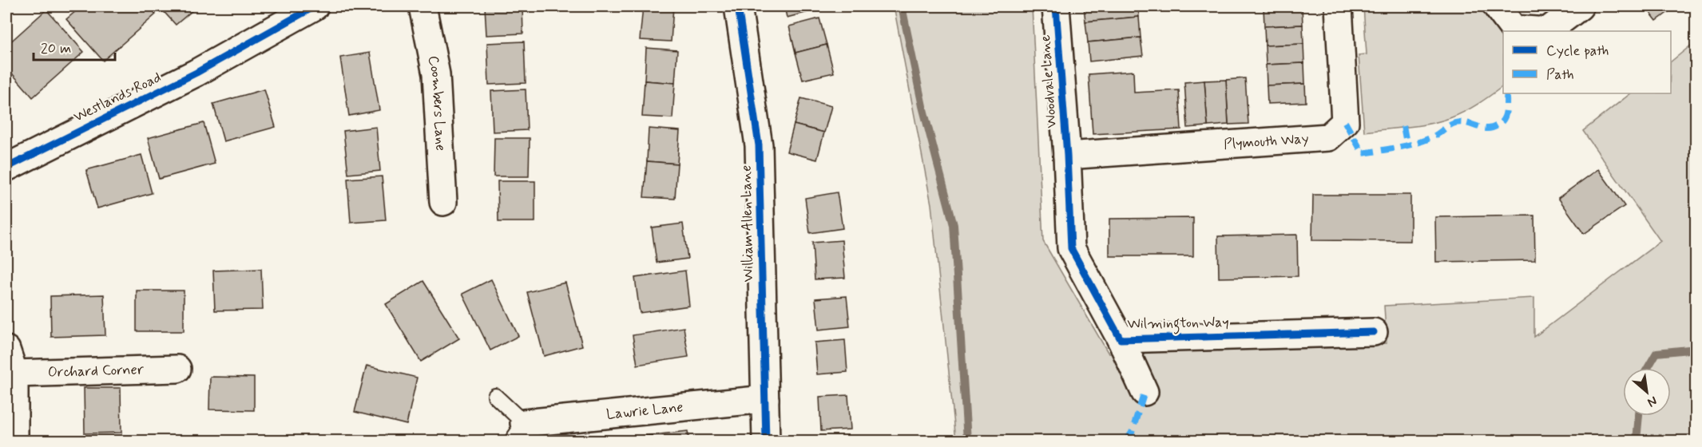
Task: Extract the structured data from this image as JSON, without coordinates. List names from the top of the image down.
{
  "streets": {
    "street": [
      "Woodvale Lane",
      "Westlands Road",
      "Coombers Lane",
      "Plymouth Way",
      "William Allen Lane",
      "Wilmington Way",
      "Orchard Corner",
      "Lawrie Lane"
    ]
  },
  "crossings": [
    ["Woodvale Lane", "Plymouth Way"],
    ["Woodvale Lane", "Wilmington Way"],
    ["Plymouth Way", "Wilmington Way"],
    ["William Allen Lane", "Lawrie Lane"]
  ],
  "legend": ["Cycle path", "Path"],
  "scale_bar": "20 m",
  "north": "bottom right"
}
